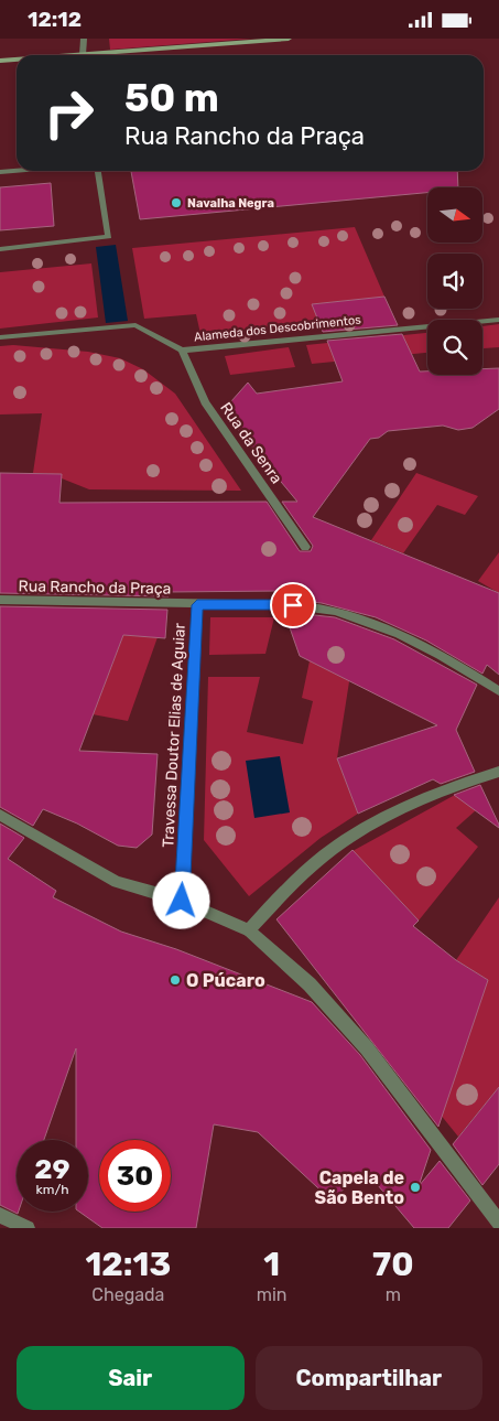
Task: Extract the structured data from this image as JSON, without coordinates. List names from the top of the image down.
{
  "streets": {
    "street": [
      "Alameda dos Descobrimentos",
      "Rua da Senra",
      "Rua Rancho da Praça",
      "Travessa Doutor Elias de Aguiar"
    ]
  },
  "crossings": [
    ["Alameda dos Descobrimentos", "Rua da Senra"],
    ["Rua Rancho da Praça", "Travessa Doutor Elias de Aguiar"]
  ],
  "places": ["Navalha Negra", "O Púcaro", "Capela de São Bento"],
  "north": "right",
  "page": {
    "status": "12:12",
    "turn": ["50 m", "Rua Rancho da Praça"],
    "speed": "29 km/h",
    "limit": "30",
    "eta": [
      "12:13",
      "Chegada",
      "1",
      "min",
      "70",
      "m"
    ],
    "buttons": ["Sair", "Compartilhar"]
  }
}
